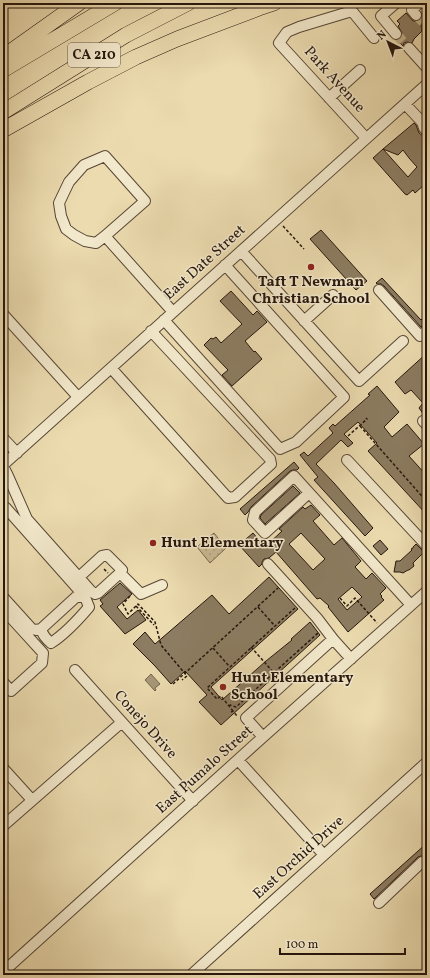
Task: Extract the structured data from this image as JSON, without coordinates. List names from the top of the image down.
{
  "streets": {
    "highway": ["CA 210"],
    "street": [
      "Park Avenue",
      "East Date Street",
      "Conejo Drive",
      "East Pumalo Street",
      "East Orchid Drive"
    ]
  },
  "crossings": [
    ["Park Avenue", "East Date Street"],
    ["Conejo Drive", "East Pumalo Street"]
  ],
  "places": ["Taft T Newman Christian School", "Hunt Elementary", "Hunt Elementary School"],
  "scale_bar": "100 m",
  "north": "top left"
}
